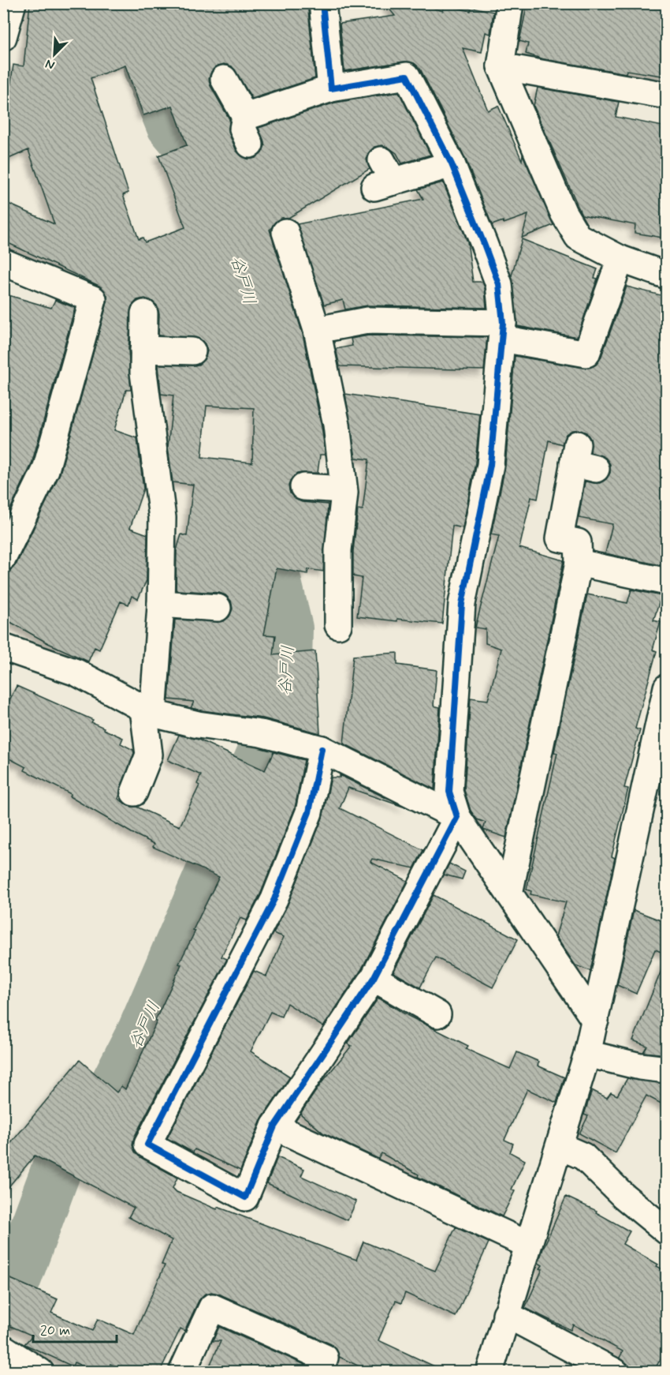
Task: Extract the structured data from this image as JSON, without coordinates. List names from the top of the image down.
{
  "water": ["谷戸川"],
  "scale_bar": "20 m",
  "north": "bottom left"
}
